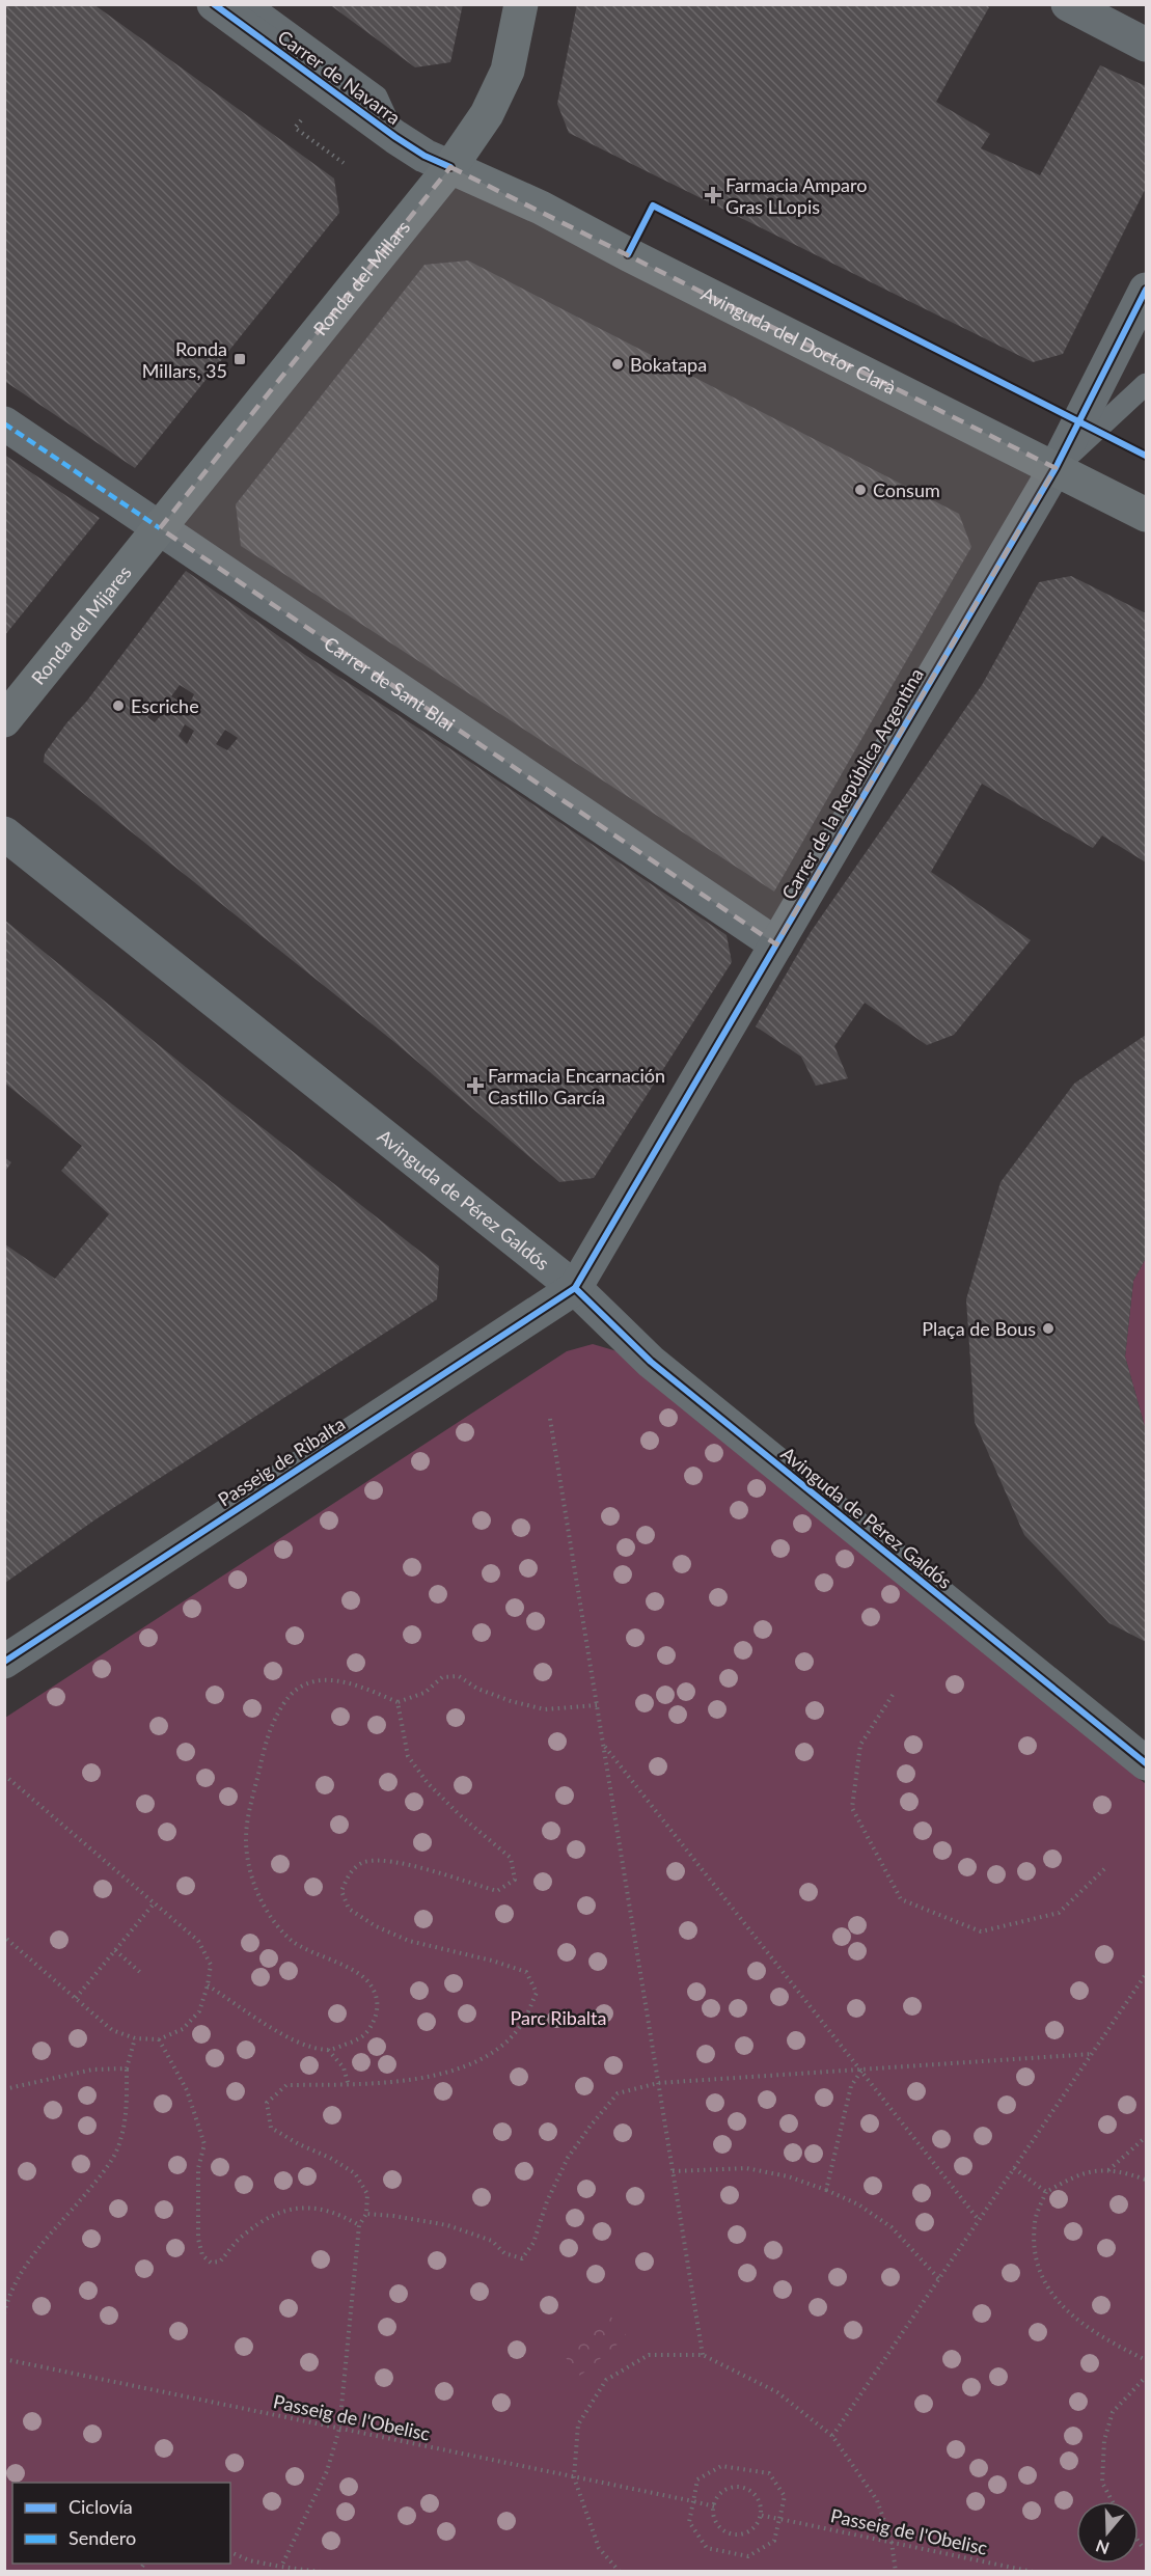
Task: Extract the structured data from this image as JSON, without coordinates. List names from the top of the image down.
{
  "streets": {
    "main road": ["Ronda del Millars", "Avinguda del Doctor Clarà", "Ronda del Mijares"],
    "street": [
      "Carrer de Navarra",
      "Carrer de Sant Blai",
      "Carrer de la República Argentina",
      "Avinguda de Pérez Galdós",
      "Passeig de Ribalta"
    ],
    "path": ["Passeig de l'Obelisc"]
  },
  "crossings": [
    ["Carrer de Navarra", "Ronda del Millars"],
    ["Carrer de Navarra", "Avinguda del Doctor Clarà"],
    ["Ronda del Millars", "Avinguda del Doctor Clarà"],
    ["Ronda del Millars", "Ronda del Mijares"],
    ["Ronda del Millars", "Carrer de Sant Blai"],
    ["Avinguda del Doctor Clarà", "Carrer de la República Argentina"],
    ["Ronda del Mijares", "Carrer de Sant Blai"],
    ["Carrer de Sant Blai", "Carrer de la República Argentina"],
    ["Carrer de la República Argentina", "Avinguda de Pérez Galdós"],
    ["Carrer de la República Argentina", "Passeig de Ribalta"],
    ["Avinguda de Pérez Galdós", "Passeig de Ribalta"]
  ],
  "parks": ["Parc Ribalta"],
  "places": {
    "health": ["Farmacia Amparo Gras LLopis", "Farmacia Encarnación Castillo García"],
    "transit": ["Ronda Millars, 35"],
    "other": [
      "Bokatapa",
      "Consum",
      "Escriche",
      "Plaça de Bous"
    ]
  },
  "legend": ["Ciclovía", "Sendero"],
  "north": "bottom"
}
